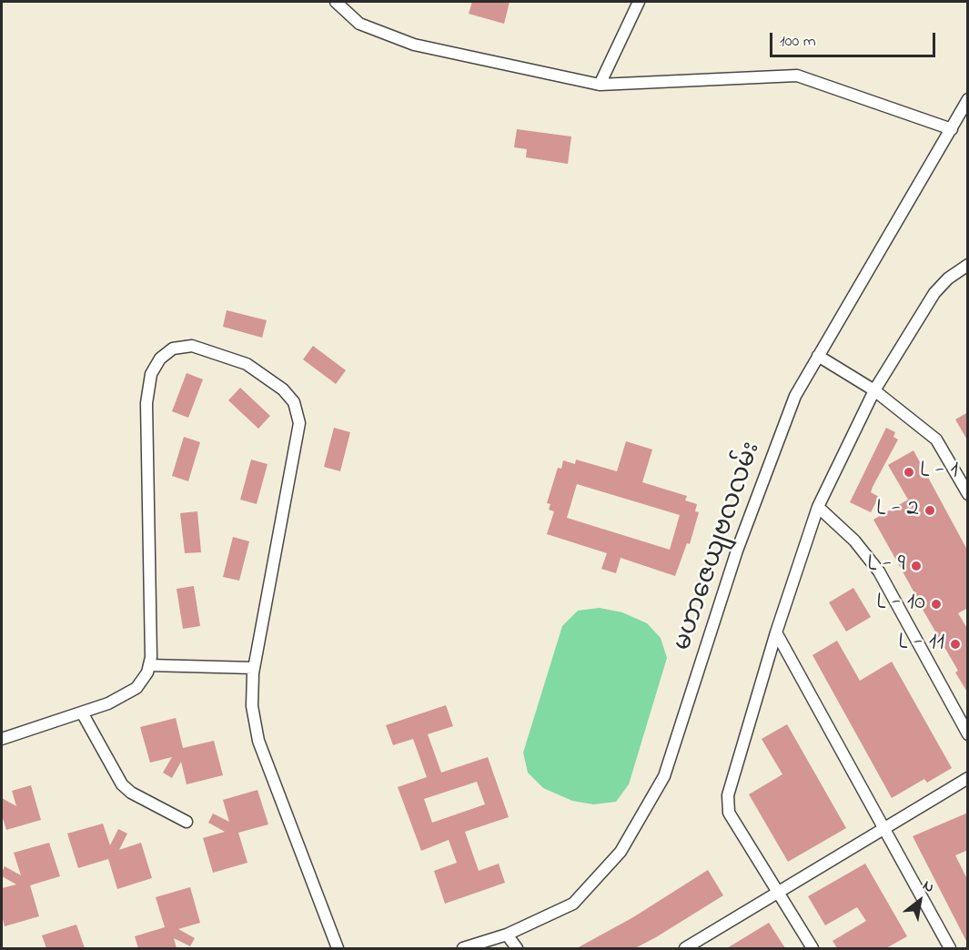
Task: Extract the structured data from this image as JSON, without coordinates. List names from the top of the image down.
{
  "streets": {
    "street": ["မဟာဇေယျဗလလမ်း"]
  },
  "places": [
    "L - 1",
    "L - 2",
    "L - 9",
    "L - 10",
    "L - 11"
  ],
  "scale_bar": "100 m",
  "north": "top right"
}
